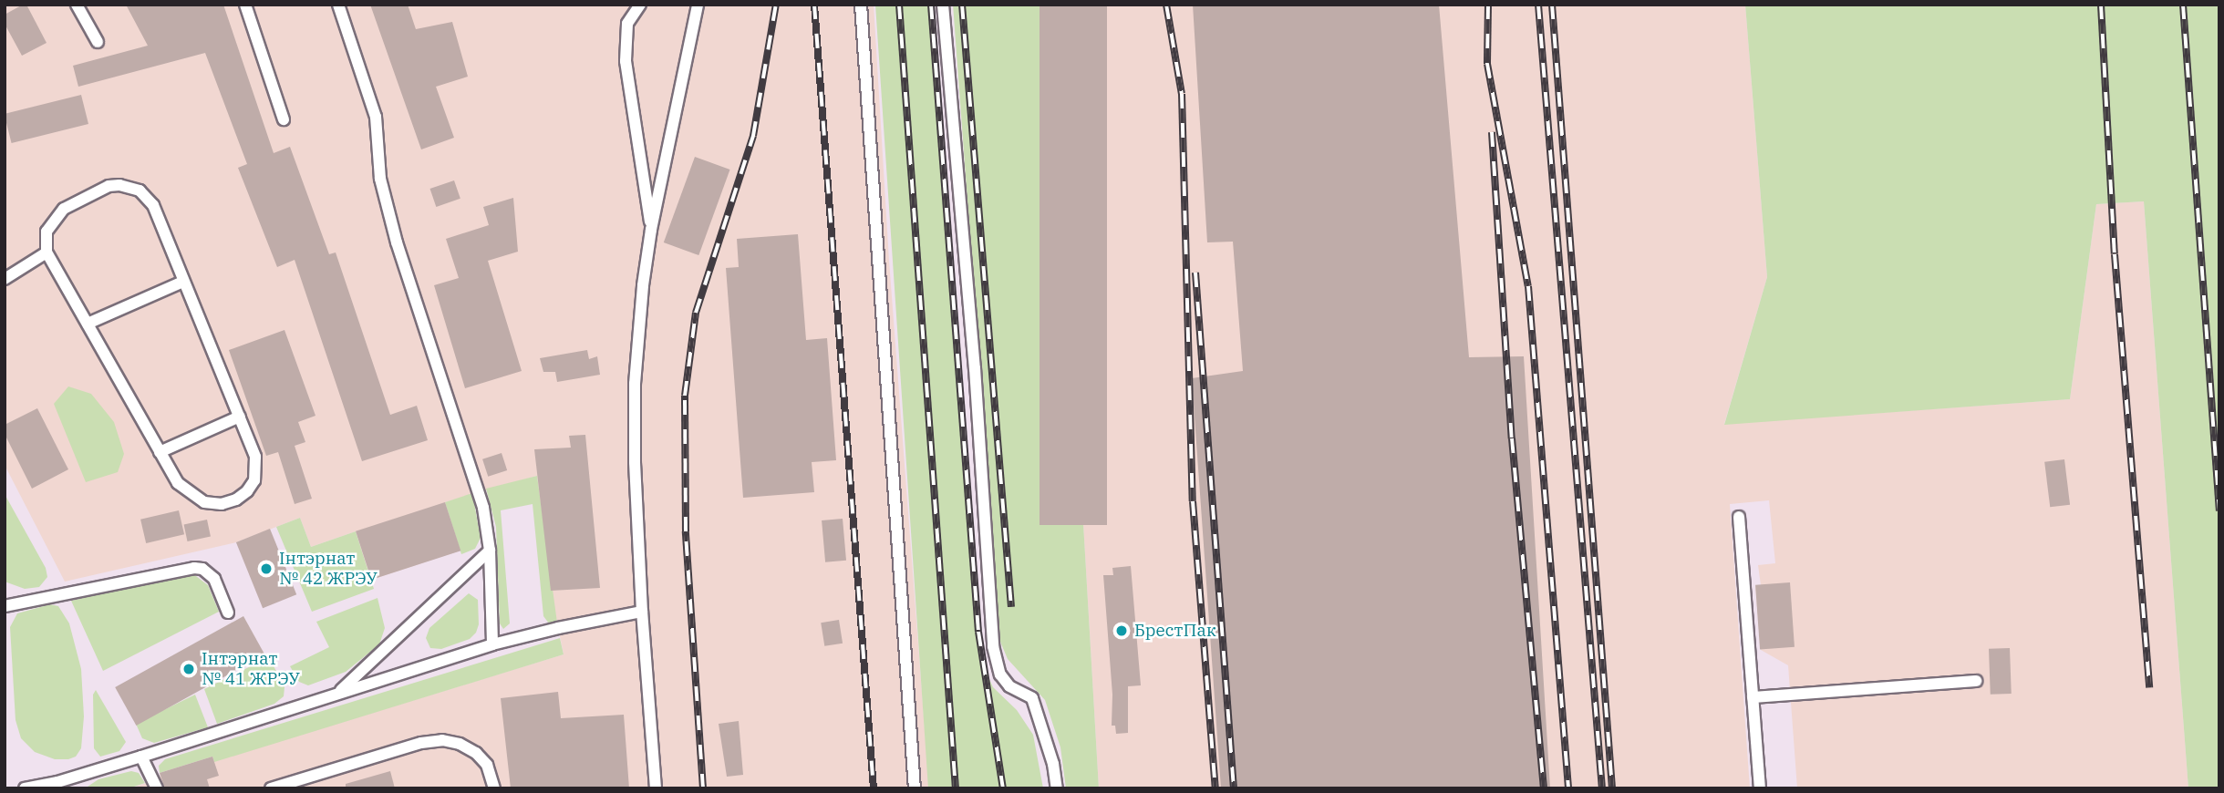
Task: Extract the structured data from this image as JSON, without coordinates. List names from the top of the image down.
{
  "places": ["Інтэрнат № 42 ЖРЭУ", "БрестПак", "Інтэрнат № 41 ЖРЭУ"]
}
